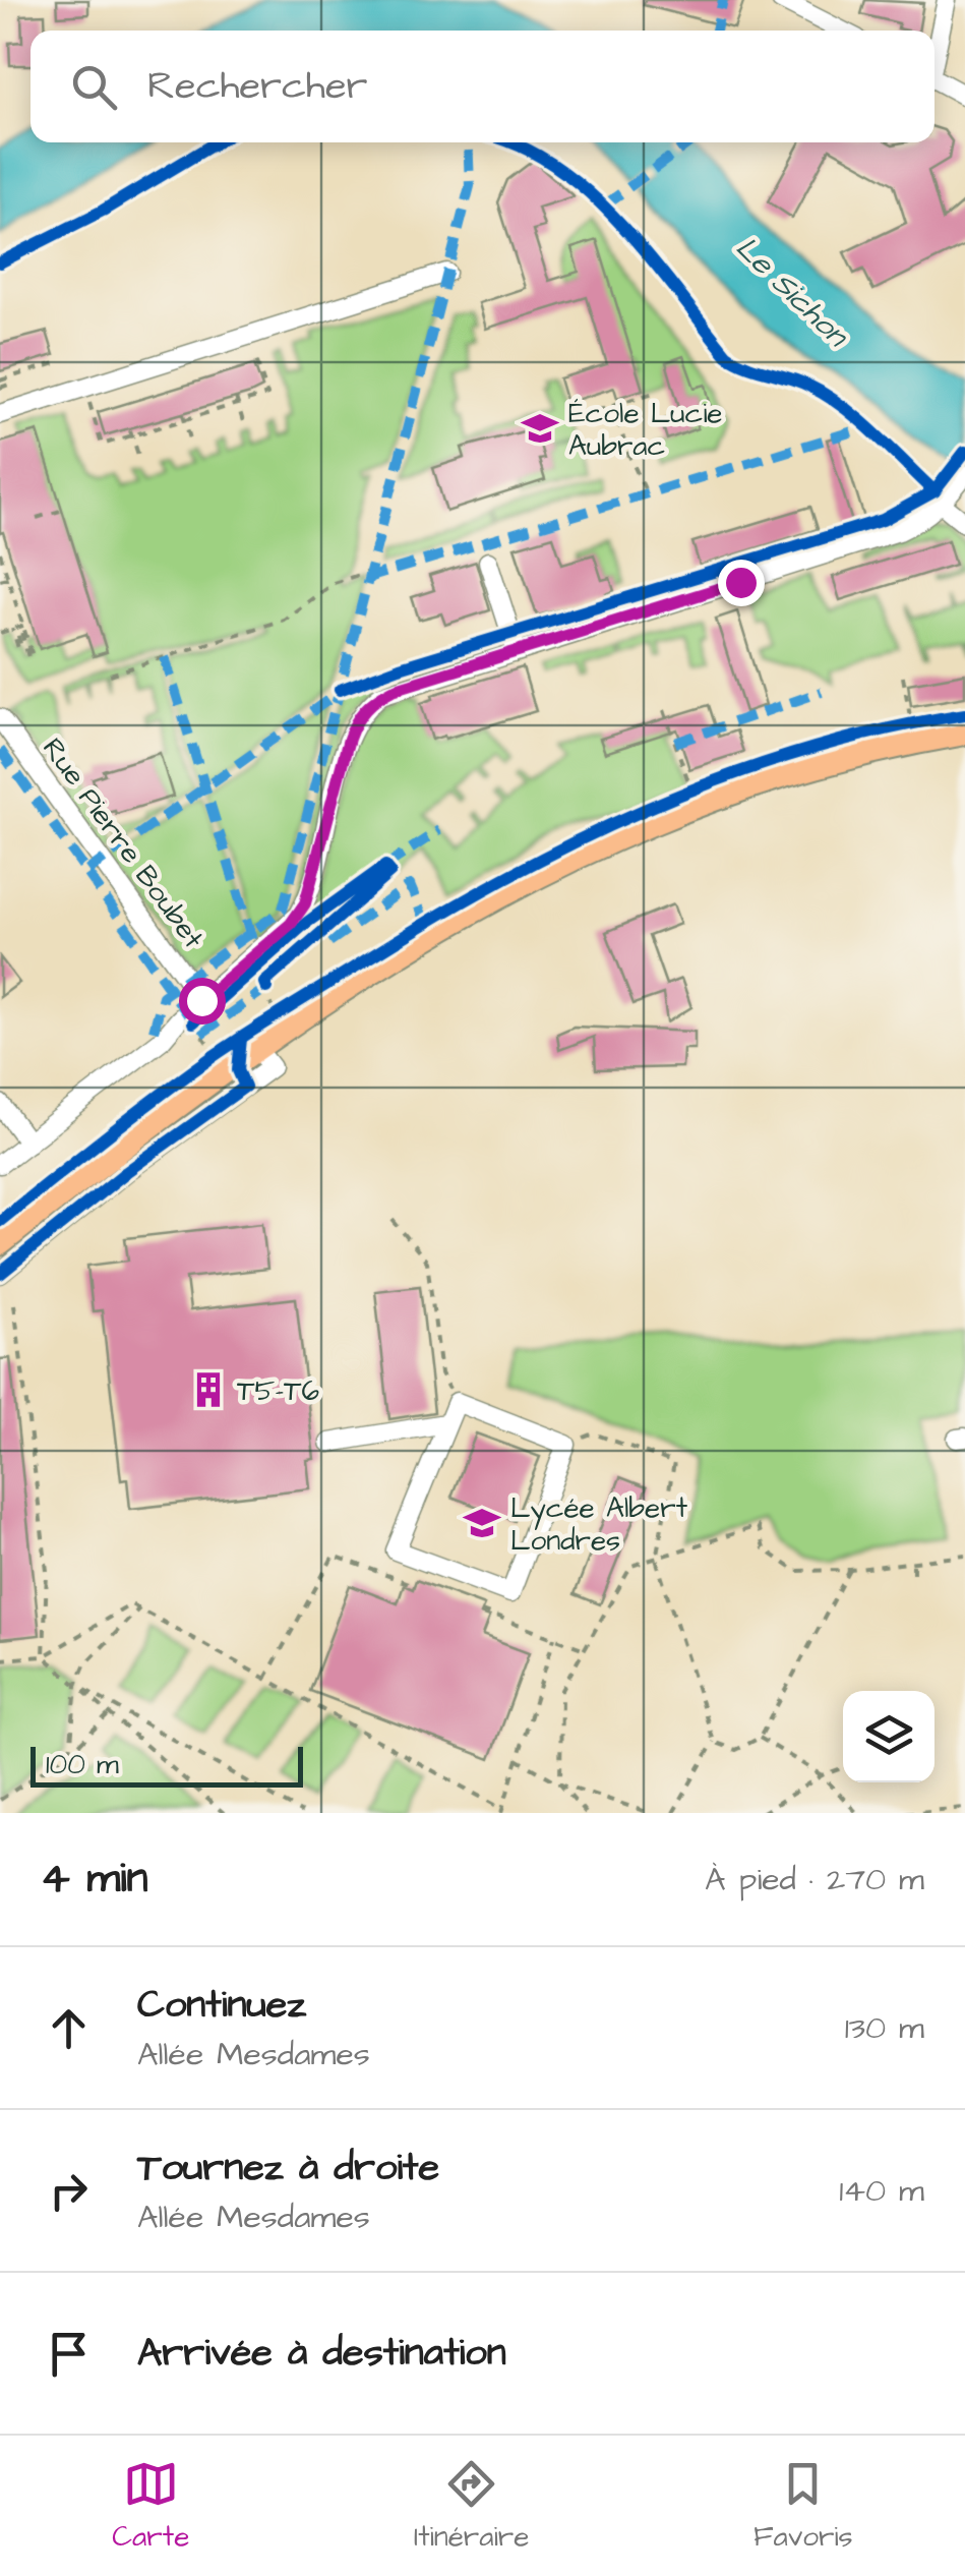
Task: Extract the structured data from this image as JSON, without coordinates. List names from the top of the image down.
{
  "streets": {
    "street": ["Rue Pierre Boubet"]
  },
  "water": ["Le Sichon"],
  "places": {
    "school or university": ["École Lucie Aubrac", "Lycée Albert Londres"],
    "building": ["T5-T6"]
  },
  "scale_bar": "100 m",
  "page": {
    "search": "Rechercher",
    "scale": "100 m",
    "heading": ["4 min", "À pied · 270 m"],
    "list": [
      ["Continuez", "Allée Mesdames", "130 m"],
      ["Tournez à droite", "Allée Mesdames", "140 m"],
      "Arrivée à destination"
    ],
    "nav": ["Carte", "Itinéraire", "Favoris"]
  }
}
